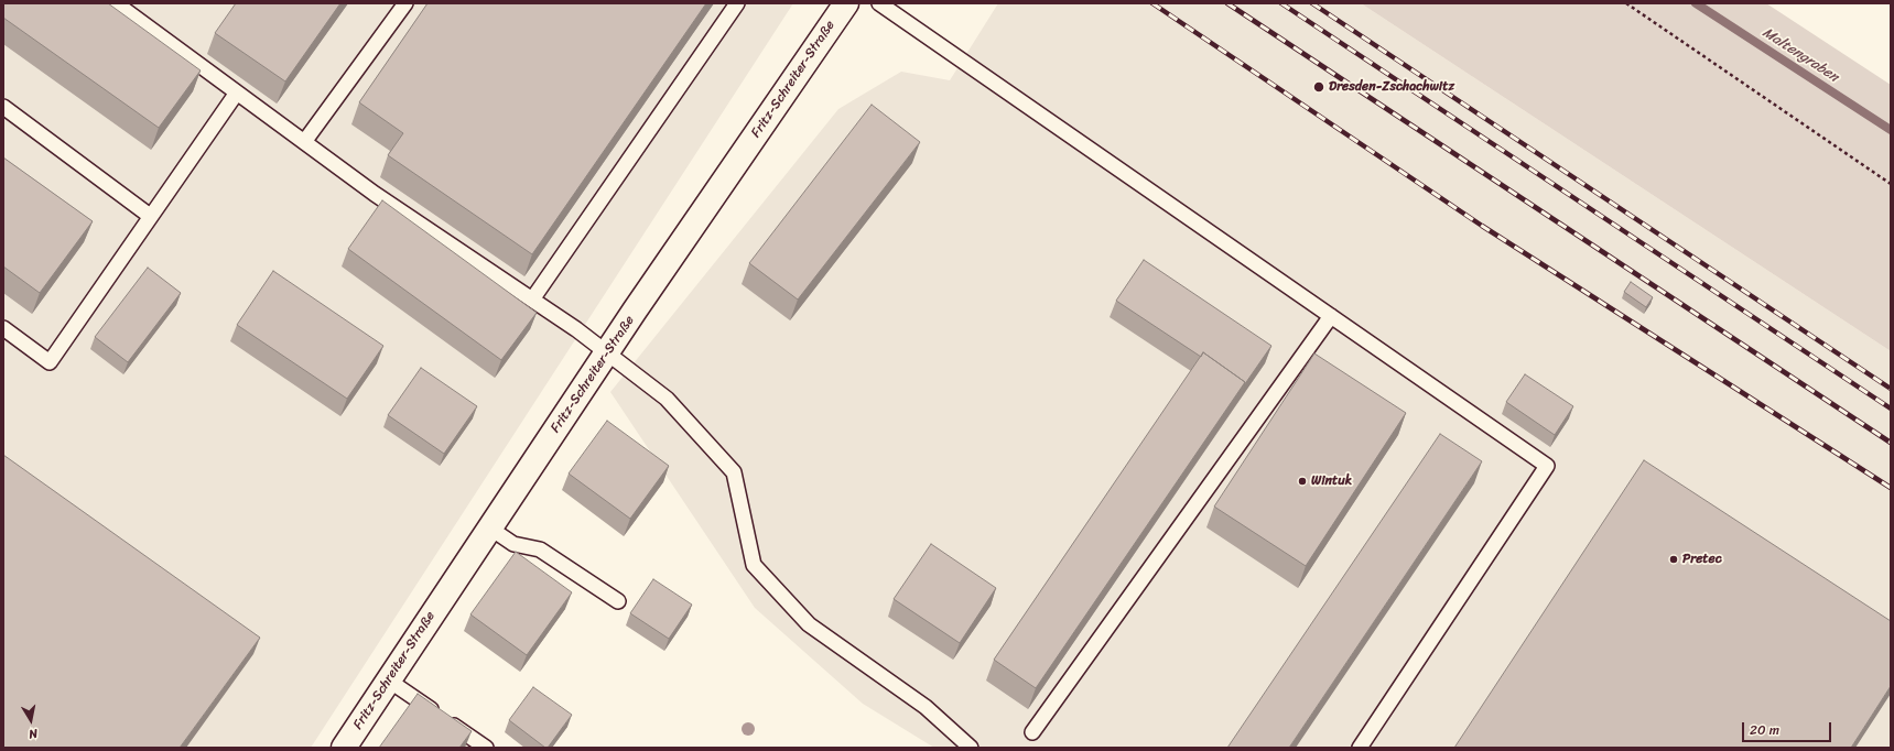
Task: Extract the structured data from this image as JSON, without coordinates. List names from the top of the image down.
{
  "streets": {
    "street": ["Fritz-Schreiter-Straße"]
  },
  "water": ["Maltengraben"],
  "places": ["Dresden-Zschachwitz", "Wintuk", "Pretec"],
  "scale_bar": "20 m",
  "north": "bottom"
}
